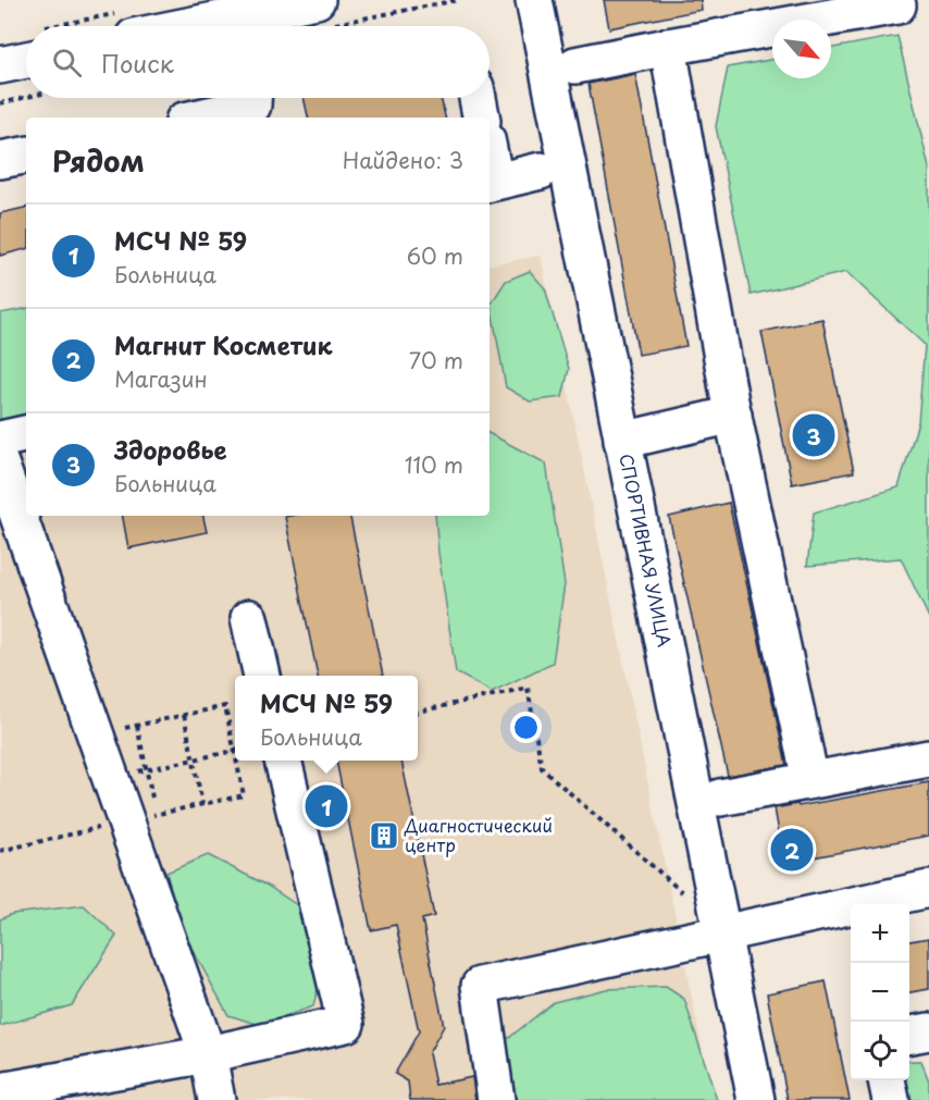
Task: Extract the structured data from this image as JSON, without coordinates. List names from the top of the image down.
{
  "streets": {
    "street": ["СПОРТИВНАЯ УЛИЦА"]
  },
  "places": {
    "building": ["Диагностический центр"]
  },
  "north": "bottom right",
  "page": {
    "search": "Поиск",
    "heading": ["Рядом", "Найдено: 3"],
    "list": [
      {
        "mark": "1",
        "name": "МСЧ № 59",
        "note": "Больница",
        "value": "60 m"
      },
      {
        "mark": "2",
        "name": "Магнит Косметик",
        "note": "Магазин",
        "value": "70 m"
      },
      {
        "mark": "3",
        "name": "Здоровье",
        "note": "Больница",
        "value": "110 m"
      }
    ],
    "pins": ["3", "1", "2"],
    "popup": ["МСЧ № 59", "Больница"],
    "map_buttons": ["+", "−"]
  }
}
